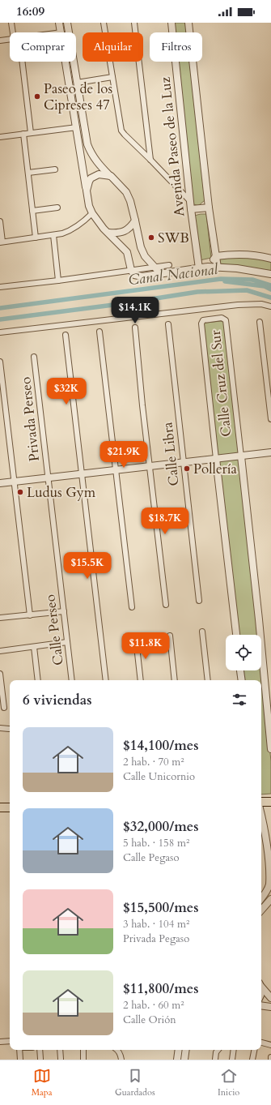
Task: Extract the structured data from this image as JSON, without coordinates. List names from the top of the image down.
{
  "streets": {
    "street": [
      "Avenida Paseo de la Luz",
      "Calle Cruz del Sur",
      "Privada Perseo",
      "Calle Libra",
      "Calle Perseo"
    ]
  },
  "crossings": [
    ["Privada Perseo", "Calle Perseo"]
  ],
  "water": ["Canal Nacional"],
  "places": [
    "Paseo de los Cipreses 47",
    "SWB",
    "Pollería",
    "Ludus Gym"
  ],
  "page": {
    "status": "16:09",
    "chip": ["Comprar", "Alquilar", "Filtros"],
    "price": [
      "$14.1K",
      "$32K",
      "$21.9K",
      "$18.7K",
      "$15.5K",
      "$11.8K"
    ],
    "heading": "6 viviendas",
    "list": [
      {
        "name": "$14,100/mes",
        "note": "2 hab. · 70 m² · Calle Unicornio"
      },
      {
        "name": "$32,000/mes",
        "note": "5 hab. · 158 m² · Calle Pegaso"
      },
      {
        "name": "$15,500/mes",
        "note": "3 hab. · 104 m² · Privada Pegaso"
      },
      {
        "name": "$11,800/mes",
        "note": "2 hab. · 60 m² · Calle Orión"
      }
    ],
    "tabs": ["Mapa", "Guardados", "Inicio"]
  }
}
